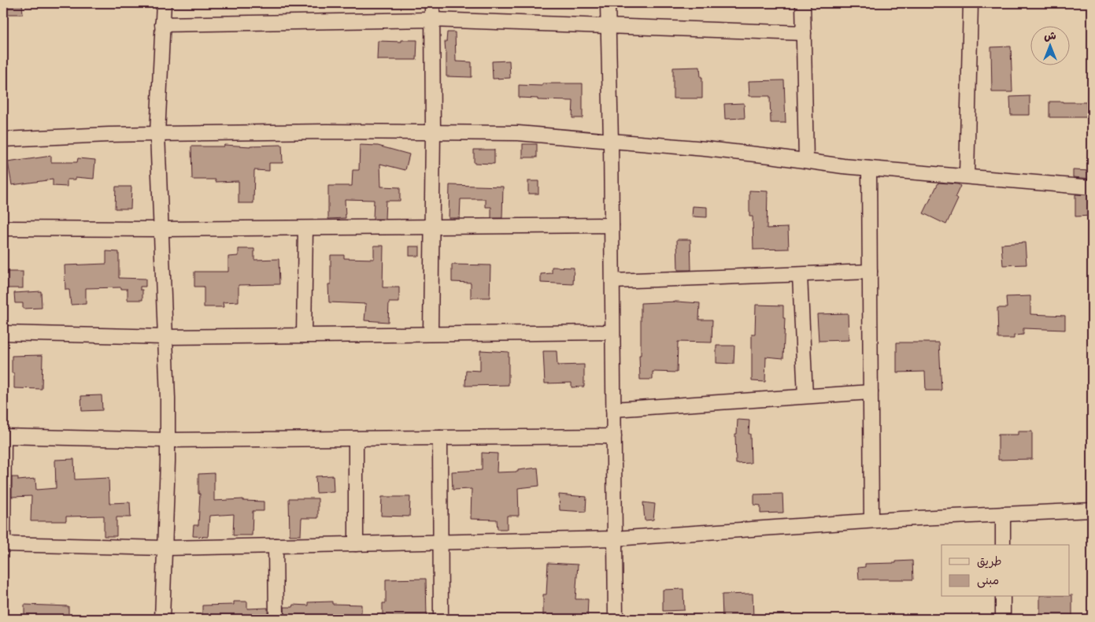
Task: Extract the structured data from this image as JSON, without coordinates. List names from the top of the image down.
{
  "legend": ["طريق", "مبنى"],
  "north": "top"
}
